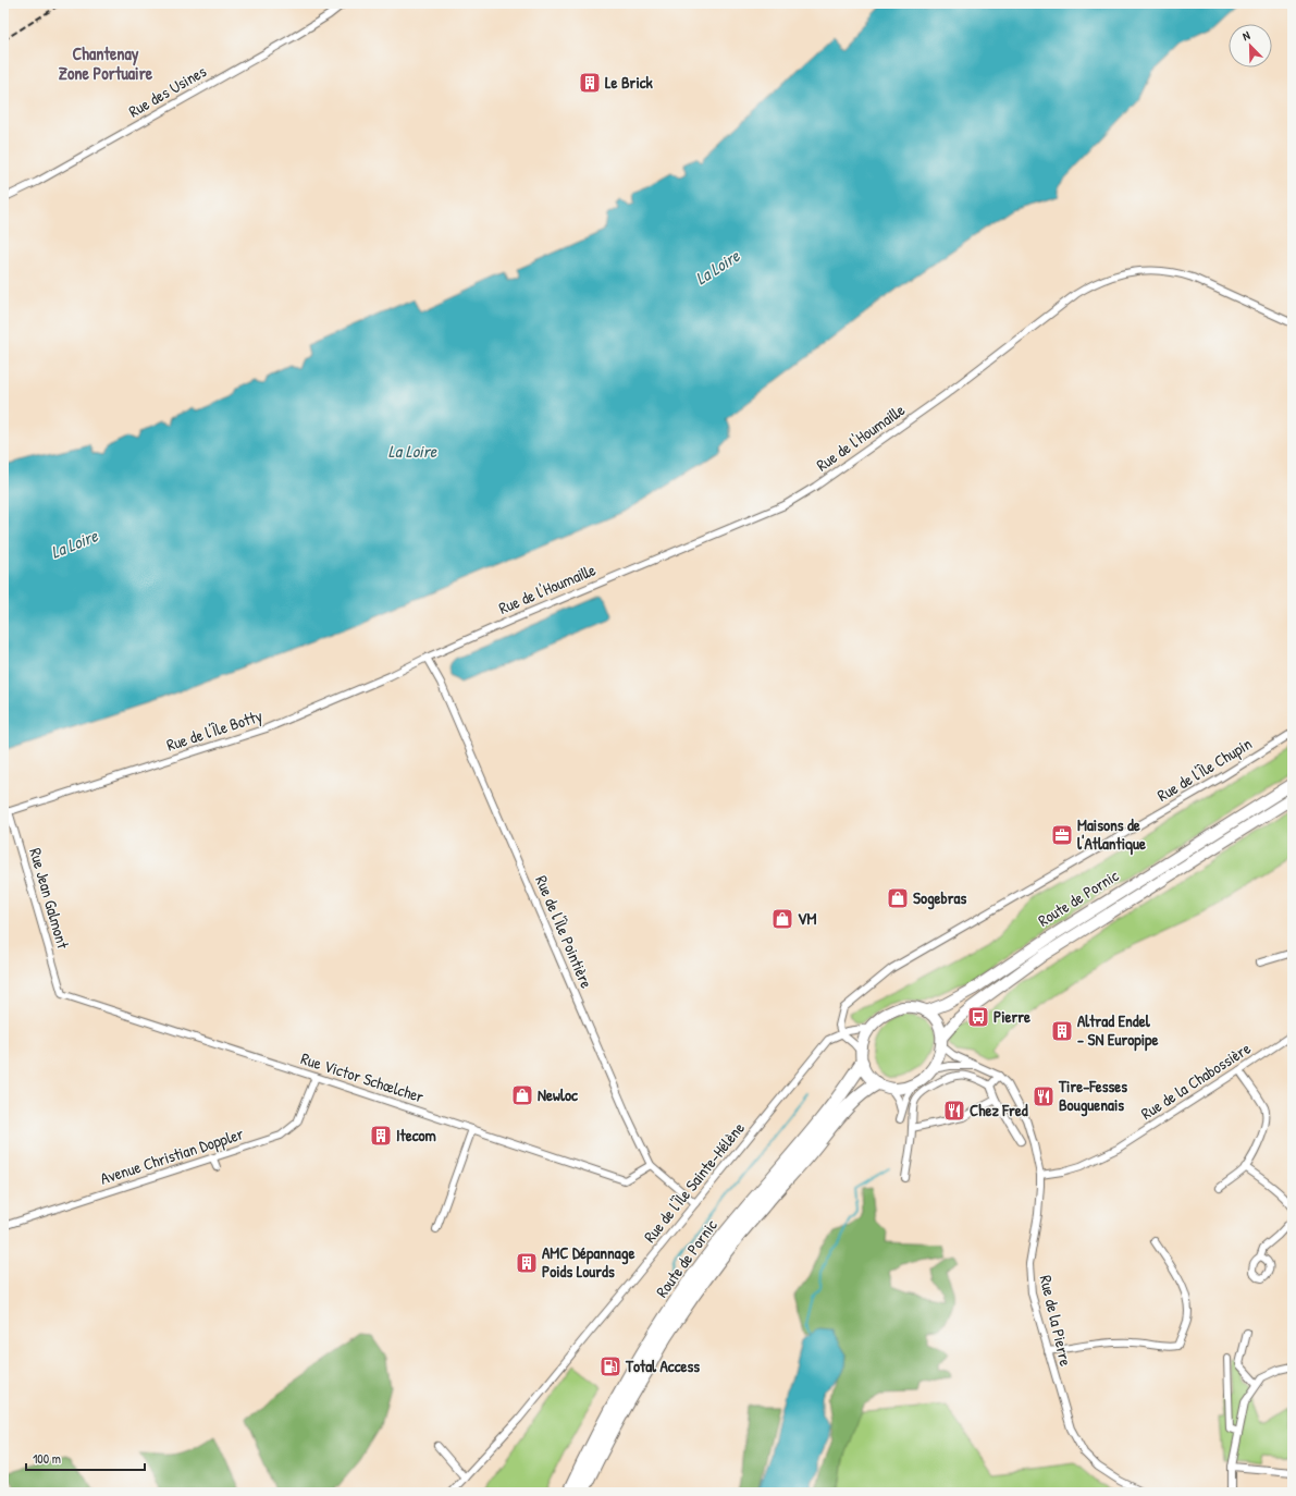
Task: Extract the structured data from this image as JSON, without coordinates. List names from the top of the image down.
{
  "streets": {
    "highway": ["Route de Pornic"],
    "street": [
      "Rue des Usines",
      "Rue de l'Houmaille",
      "Rue de l'Île Botty",
      "Rue de l'Île Chupin",
      "Rue Jean Galmont",
      "Rue de l'Île Pointière",
      "Rue Victor Schœlcher",
      "Rue de la Chabossière",
      "Avenue Christian Doppler",
      "Rue de l'Île Sainte-Hélène",
      "Rue de la Pierre"
    ]
  },
  "crossings": [
    ["Rue de l'Houmaille", "Rue de l'Île Botty"],
    ["Rue de l'Houmaille", "Rue de l'Île Pointière"],
    ["Rue de l'Île Botty", "Rue Jean Galmont"],
    ["Rue de l'Île Botty", "Rue de l'Île Pointière"],
    ["Rue de l'Île Chupin", "Rue de l'Île Sainte-Hélène"],
    ["Rue Jean Galmont", "Rue Victor Schœlcher"],
    ["Route de Pornic", "Rue de la Pierre"],
    ["Rue de l'Île Pointière", "Rue Victor Schœlcher"],
    ["Rue de l'Île Pointière", "Rue de l'Île Sainte-Hélène"],
    ["Rue Victor Schœlcher", "Avenue Christian Doppler"],
    ["Rue de la Chabossière", "Rue de la Pierre"]
  ],
  "districts": ["Chantenay Zone Portuaire"],
  "water": ["La Loire"],
  "places": {
    "building": [
      "Le Brick",
      "Altrad Endel - SN Europipe",
      "Itecom",
      "AMC Dépannage Poids Lourds"
    ],
    "office": ["Maisons de l'Atlantique"],
    "shop": ["Sogebras", "VM", "Newloc"],
    "bus stop": ["Pierre"],
    "restaurant": ["Tire-Fesses Bouguenais", "Chez Fred"],
    "fuel station": ["Total Access"]
  },
  "scale_bar": "100 m",
  "north": "top left"
}
